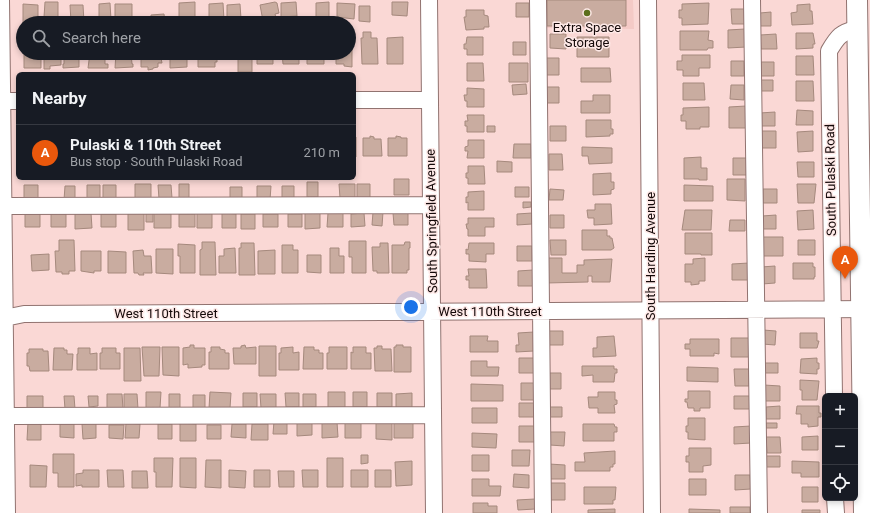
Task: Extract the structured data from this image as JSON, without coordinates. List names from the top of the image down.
{
  "streets": {
    "street": [
      "South Pulaski Road",
      "South Springfield Avenue",
      "South Harding Avenue",
      "West 110th Street"
    ]
  },
  "crossings": [
    ["South Pulaski Road", "West 110th Street"],
    ["South Springfield Avenue", "West 110th Street"],
    ["South Harding Avenue", "West 110th Street"]
  ],
  "places": ["Extra Space Storage"],
  "page": {
    "search": "Search here",
    "heading": "Nearby",
    "list": [
      {
        "mark": "A",
        "name": "Pulaski & 110th Street",
        "note": "Bus stop · South Pulaski Road",
        "value": "210 m"
      }
    ],
    "pins": "A",
    "map_buttons": ["+", "−"]
  }
}
